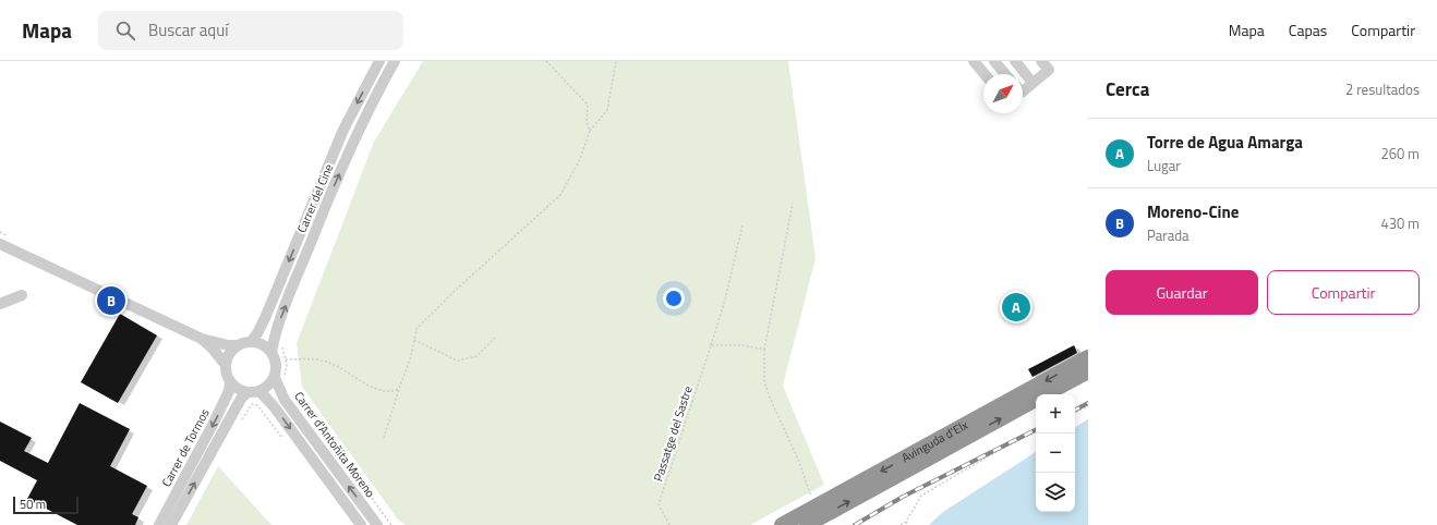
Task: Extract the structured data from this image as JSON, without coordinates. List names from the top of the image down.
{
  "streets": {
    "highway": ["Avinguda d'Elx"],
    "street": ["Carrer del Cine", "Carrer d'Antoñita Moreno", "Carrer de Tormos"],
    "path": ["Passatge del Sastre"]
  },
  "crossings": [
    ["Carrer del Cine", "Carrer d'Antoñita Moreno"],
    ["Carrer del Cine", "Carrer de Tormos"],
    ["Carrer d'Antoñita Moreno", "Carrer de Tormos"]
  ],
  "scale_bar": "50 m",
  "north": "top right",
  "page": {
    "header": "Mapa",
    "search": "Buscar aquí",
    "nav": ["Mapa", "Capas", "Compartir"],
    "heading": ["Cerca", "2 resultados"],
    "list": [
      {
        "mark": "A",
        "name": "Torre de Agua Amarga",
        "note": "Lugar",
        "value": "260 m"
      },
      {
        "mark": "B",
        "name": "Moreno-Cine",
        "note": "Parada",
        "value": "430 m"
      }
    ],
    "buttons": ["Guardar", "Compartir"],
    "pins": ["B", "A"],
    "map_buttons": ["+", "−"],
    "scale": "50 m"
  }
}
